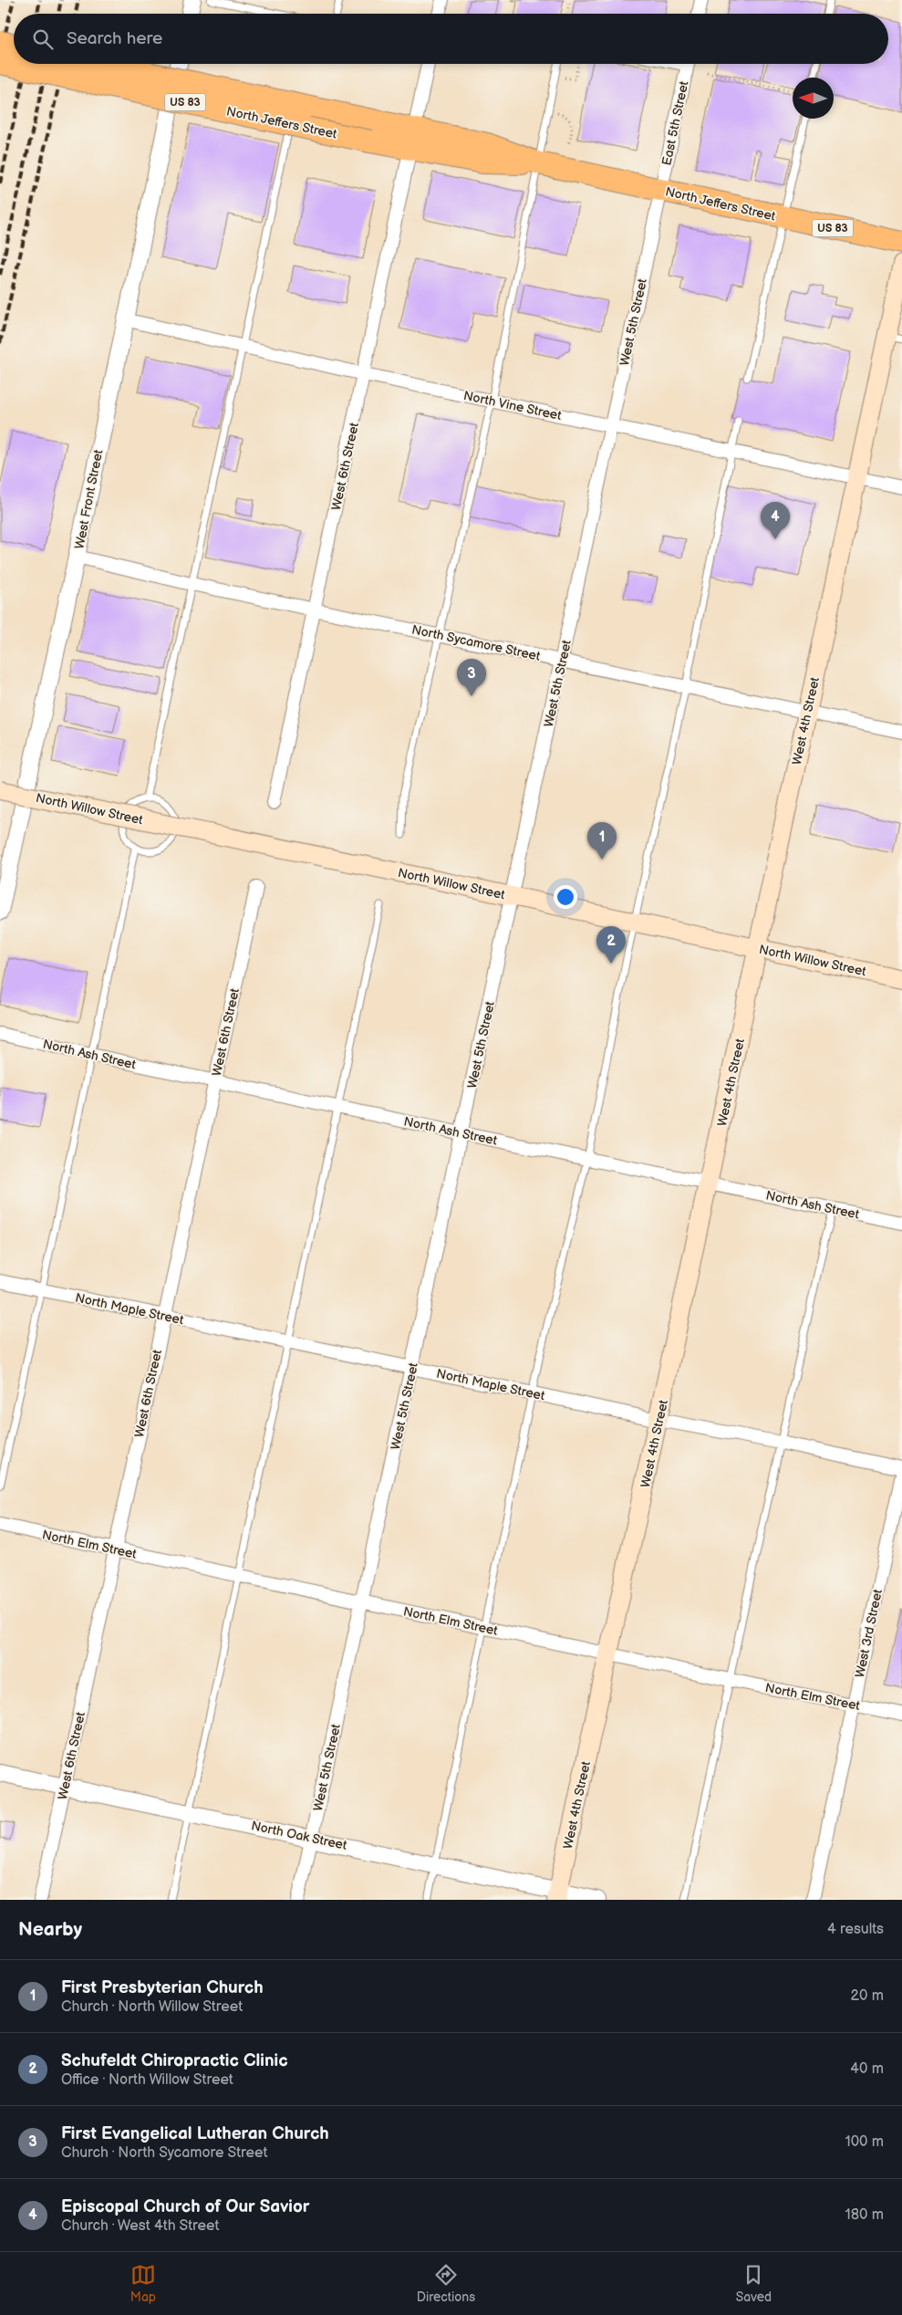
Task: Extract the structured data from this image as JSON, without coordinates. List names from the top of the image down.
{
  "streets": {
    "highway": ["US 83", "North Jeffers Street"],
    "main road": ["West 4th Street", "North Willow Street"],
    "street": [
      "East 5th Street",
      "West 5th Street",
      "North Vine Street",
      "West 6th Street",
      "West Front Street",
      "North Sycamore Street",
      "North Ash Street",
      "North Maple Street",
      "North Elm Street",
      "West 3rd Street",
      "North Oak Street"
    ]
  },
  "crossings": [
    ["North Jeffers Street", "East 5th Street"],
    ["North Jeffers Street", "West 5th Street"],
    ["North Jeffers Street", "West 6th Street"],
    ["East 5th Street", "West 5th Street"],
    ["West 5th Street", "North Vine Street"],
    ["West 5th Street", "North Sycamore Street"],
    ["West 5th Street", "North Willow Street"],
    ["West 5th Street", "North Ash Street"],
    ["West 5th Street", "North Maple Street"],
    ["West 5th Street", "North Elm Street"],
    ["West 5th Street", "North Oak Street"],
    ["North Vine Street", "West 6th Street"],
    ["North Vine Street", "West Front Street"],
    ["North Vine Street", "West 4th Street"],
    ["West 6th Street", "North Sycamore Street"],
    ["West 6th Street", "North Ash Street"],
    ["West 6th Street", "North Maple Street"],
    ["West 6th Street", "North Elm Street"],
    ["West 6th Street", "North Oak Street"],
    ["West Front Street", "North Sycamore Street"],
    ["West Front Street", "North Willow Street"],
    ["North Sycamore Street", "West 4th Street"],
    ["West 4th Street", "North Willow Street"],
    ["West 4th Street", "North Ash Street"],
    ["West 4th Street", "North Maple Street"],
    ["West 4th Street", "North Elm Street"],
    ["West 4th Street", "North Oak Street"],
    ["North Elm Street", "West 3rd Street"]
  ],
  "north": "left",
  "page": {
    "search": "Search here",
    "pins": [
      "4",
      "3",
      "1",
      "2"
    ],
    "heading": ["Nearby", "4 results"],
    "list": [
      {
        "mark": "1",
        "name": "First Presbyterian Church",
        "note": "Church · North Willow Street",
        "value": "20 m"
      },
      {
        "mark": "2",
        "name": "Schufeldt Chiropractic Clinic",
        "note": "Office · North Willow Street",
        "value": "40 m"
      },
      {
        "mark": "3",
        "name": "First Evangelical Lutheran Church",
        "note": "Church · North Sycamore Street",
        "value": "100 m"
      },
      {
        "mark": "4",
        "name": "Episcopal Church of Our Savior",
        "note": "Church · West 4th Street",
        "value": "180 m"
      }
    ],
    "nav": ["Map", "Directions", "Saved"]
  }
}
